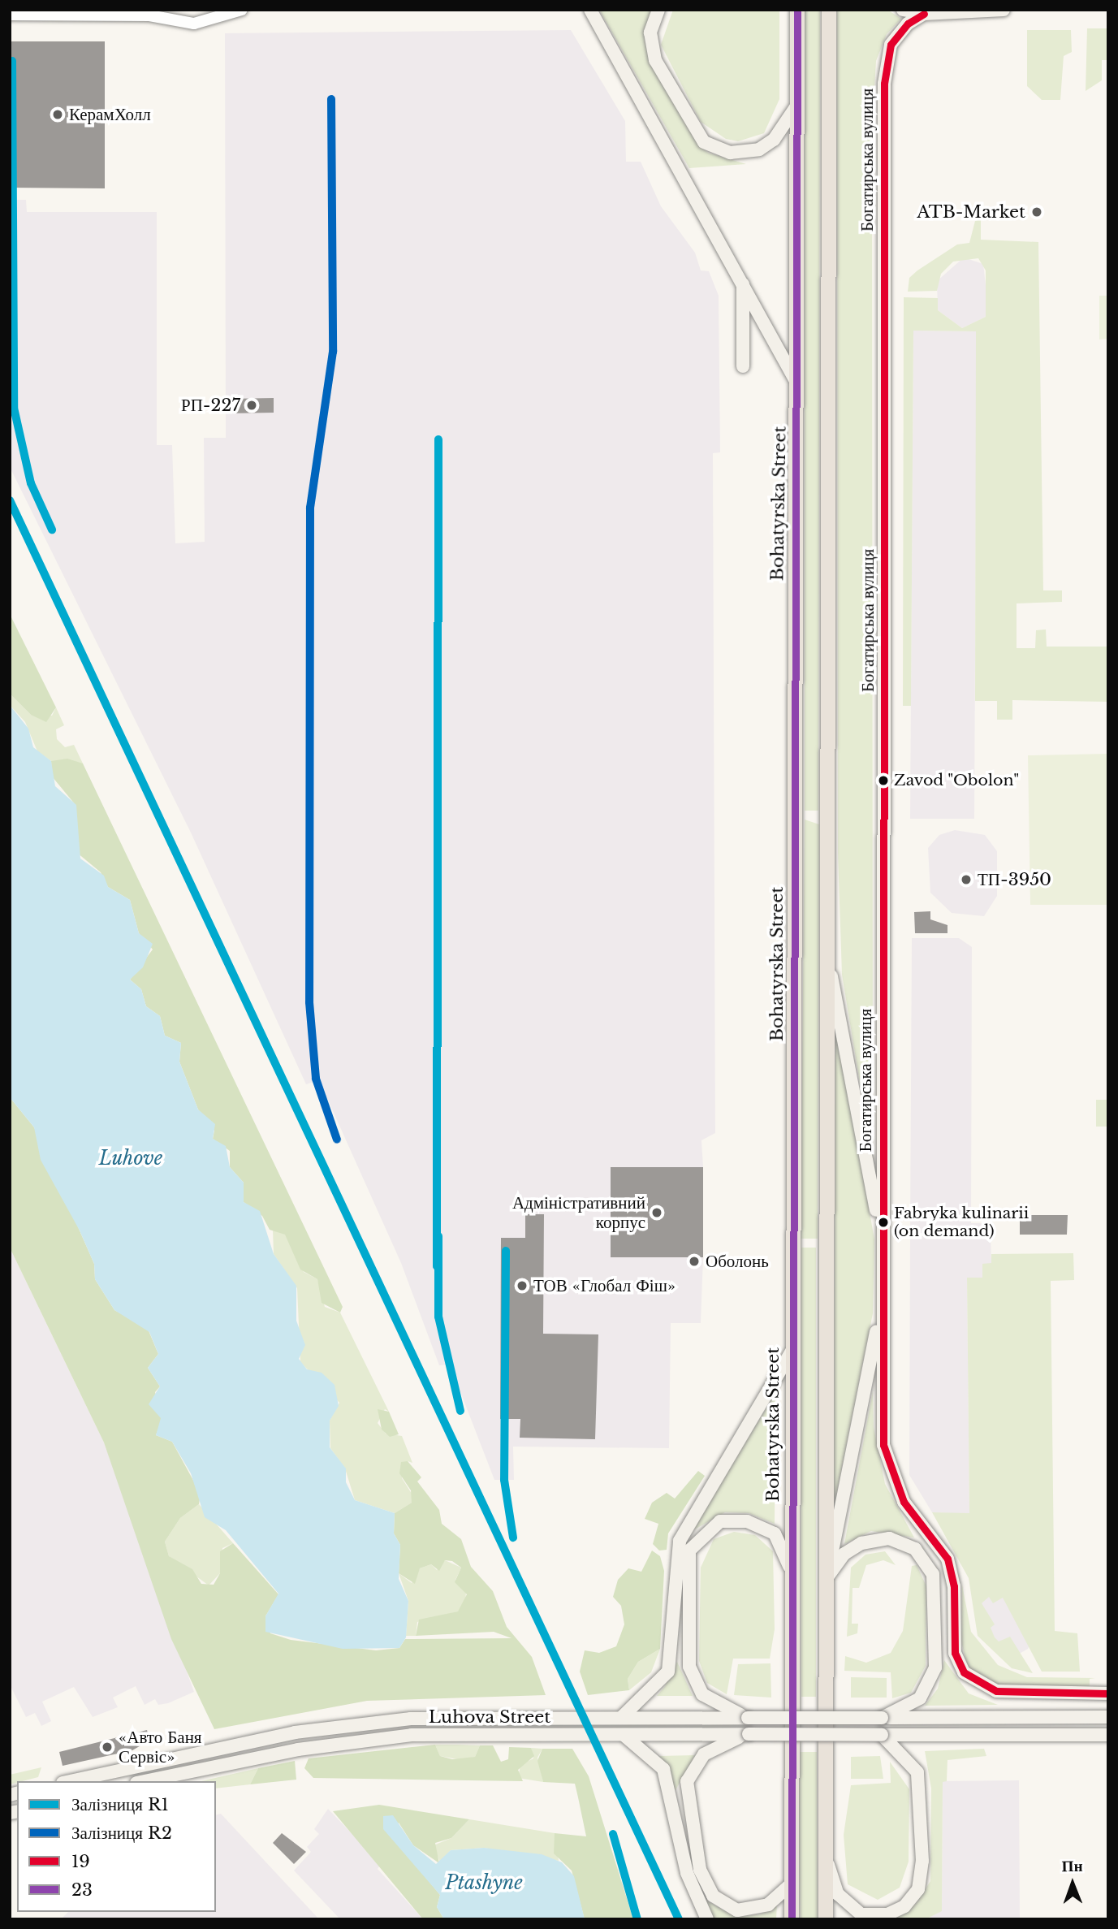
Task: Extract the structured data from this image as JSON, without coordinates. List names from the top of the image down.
{
  "streets": {
    "main road": ["Богатирська вулиця", "Bohatyrska Street", "Luhova Street"]
  },
  "water": ["Luhove", "Ptashyne"],
  "places": [
    "КерамХолл",
    "ATB-Market",
    "РП-227",
    "Zavod \"Obolon\"",
    "ТП-3950",
    "Адміністративний корпус",
    "Fabryka kulinarii (on demand)",
    "Оболонь",
    "ТОВ «Глобал Фіш»",
    "«Авто Баня Сервіс»"
  ],
  "lines": [
    "transit line 23",
    "transit line 19",
    "rail line R1",
    "rail line R2"
  ],
  "legend": [
    "Залізниця R1",
    "Залізниця R2",
    "19",
    "23"
  ],
  "north": "top"
}
